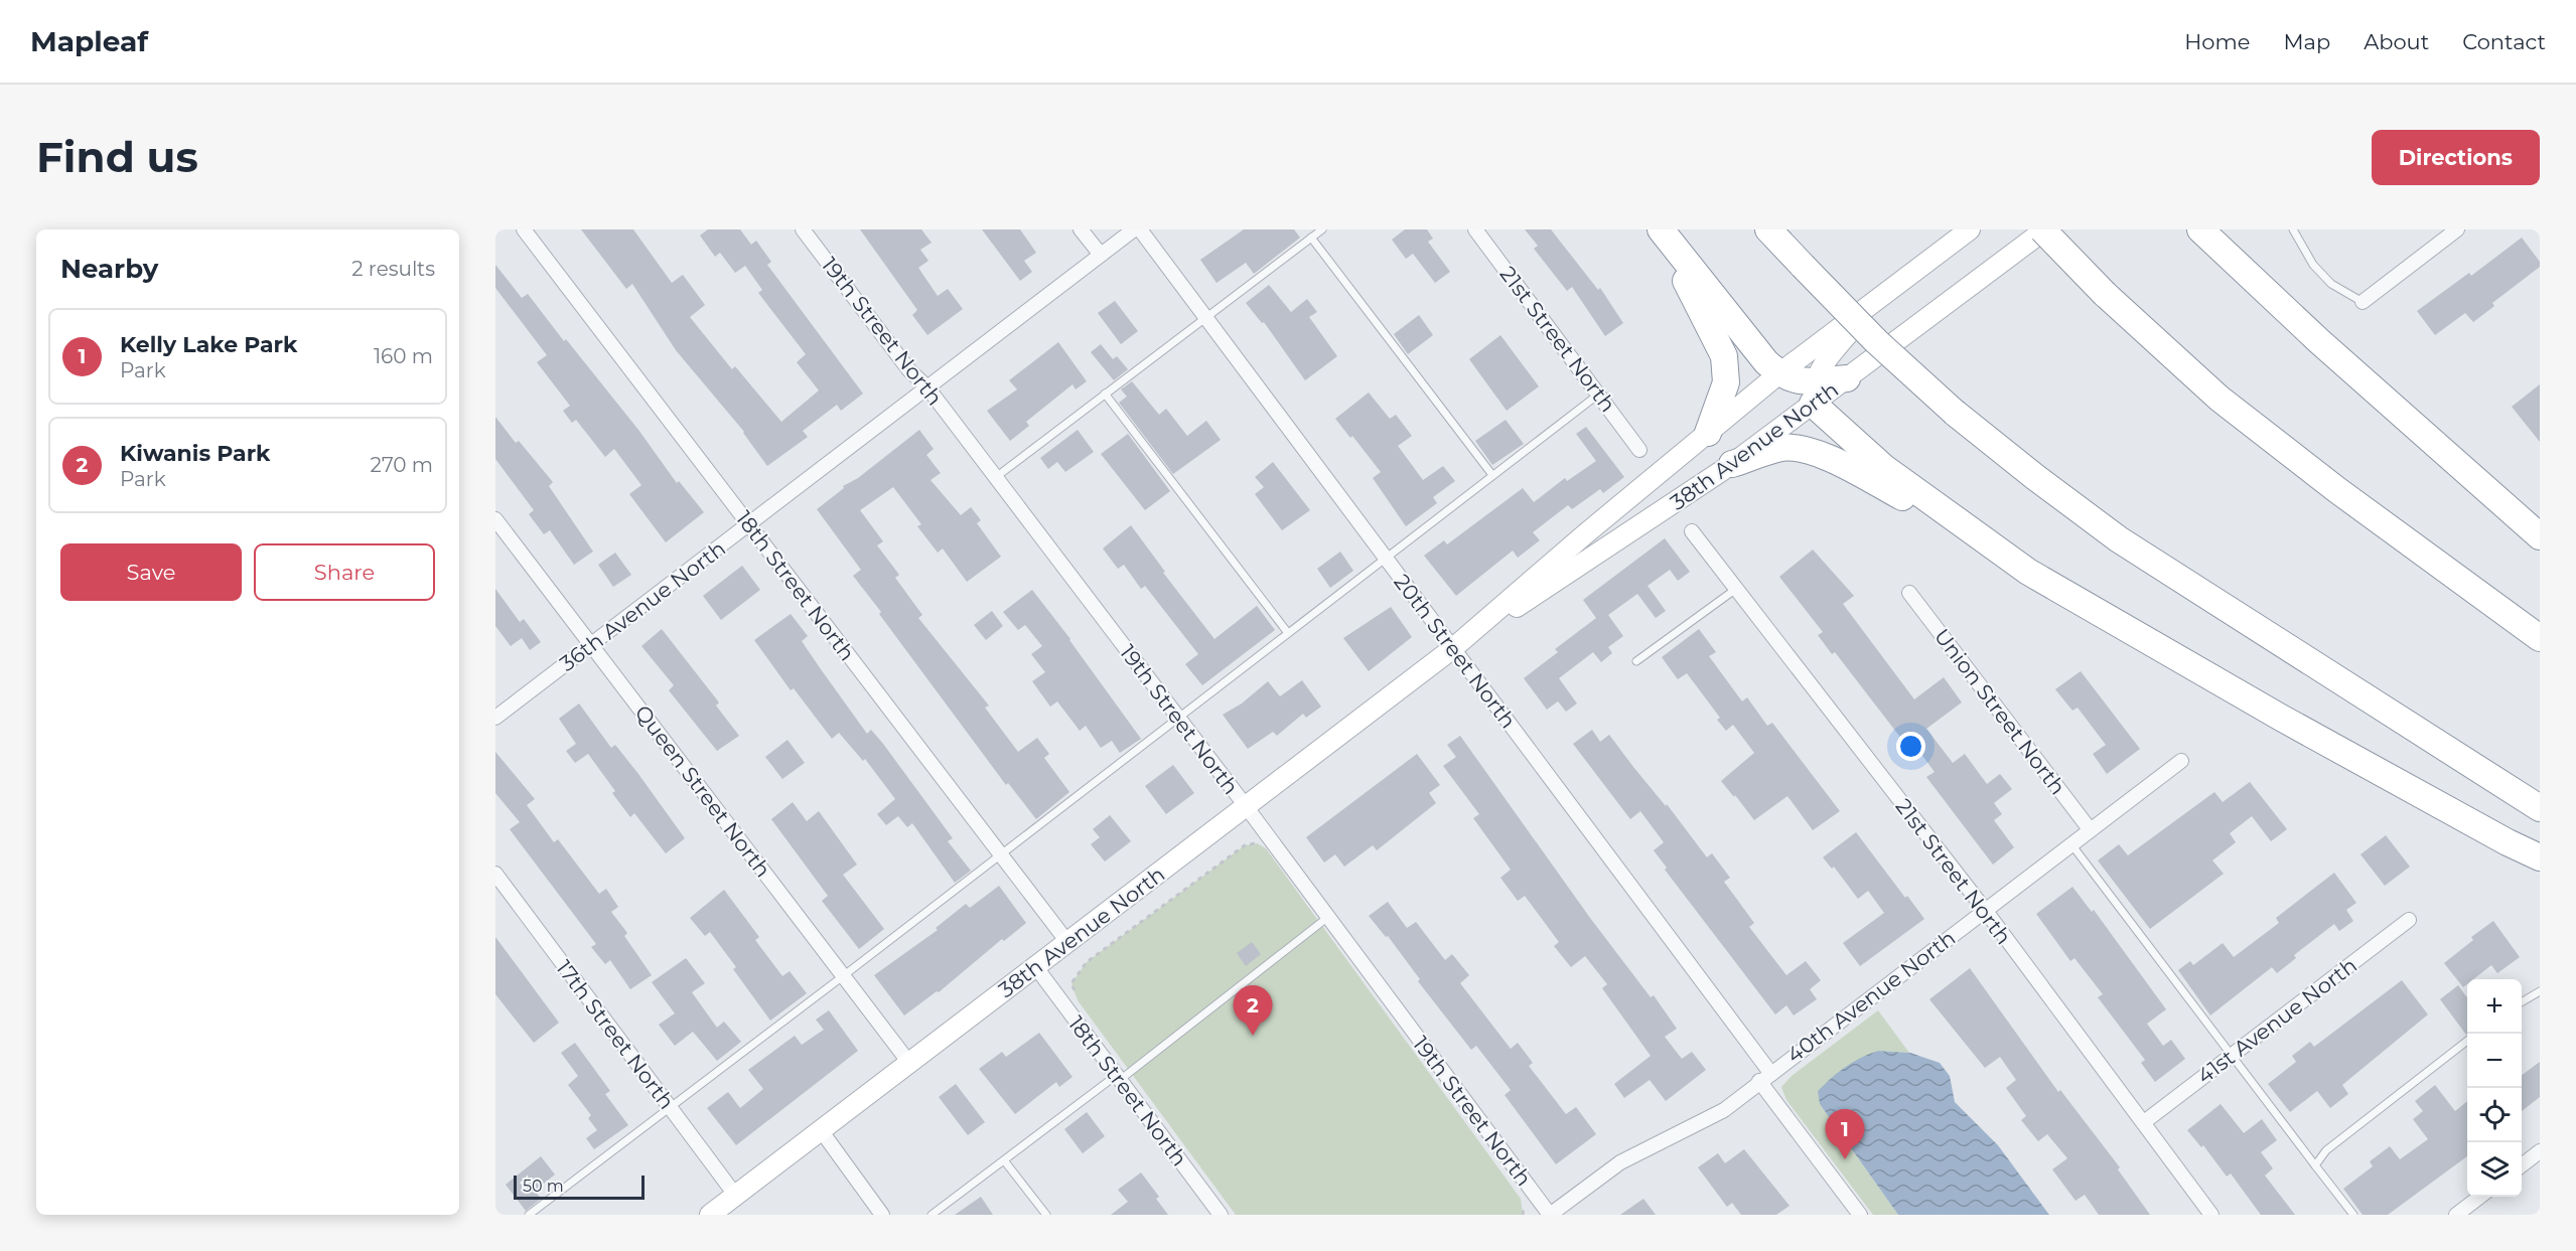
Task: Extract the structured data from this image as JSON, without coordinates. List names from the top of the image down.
{
  "streets": {
    "main road": ["38th Avenue North"],
    "street": [
      "19th Street North",
      "21st Street North",
      "18th Street North",
      "36th Avenue North",
      "20th Street North",
      "Union Street North",
      "Queen Street North",
      "40th Avenue North",
      "41st Avenue North",
      "17th Street North"
    ]
  },
  "crossings": [
    ["19th Street North", "38th Avenue North"],
    ["19th Street North", "36th Avenue North"],
    ["19th Street North", "40th Avenue North"],
    ["21st Street North", "40th Avenue North"],
    ["21st Street North", "41st Avenue North"],
    ["38th Avenue North", "18th Street North"],
    ["38th Avenue North", "20th Street North"],
    ["38th Avenue North", "Queen Street North"],
    ["38th Avenue North", "17th Street North"],
    ["18th Street North", "36th Avenue North"],
    ["36th Avenue North", "Queen Street North"],
    ["20th Street North", "40th Avenue North"],
    ["Union Street North", "40th Avenue North"]
  ],
  "scale_bar": "50 m",
  "page": {
    "header": "Mapleaf",
    "nav": [
      "Home",
      "Map",
      "About",
      "Contact"
    ],
    "buttons": [
      "Directions",
      ["Save", "Share"]
    ],
    "title": "Find us",
    "heading": ["Nearby", "2 results"],
    "list": [
      {
        "mark": "1",
        "name": "Kelly Lake Park",
        "note": "Park",
        "value": "160 m"
      },
      {
        "mark": "2",
        "name": "Kiwanis Park",
        "note": "Park",
        "value": "270 m"
      }
    ],
    "map_buttons": ["+", "−"],
    "pins": ["2", "1"],
    "scale": "50 m"
  }
}
